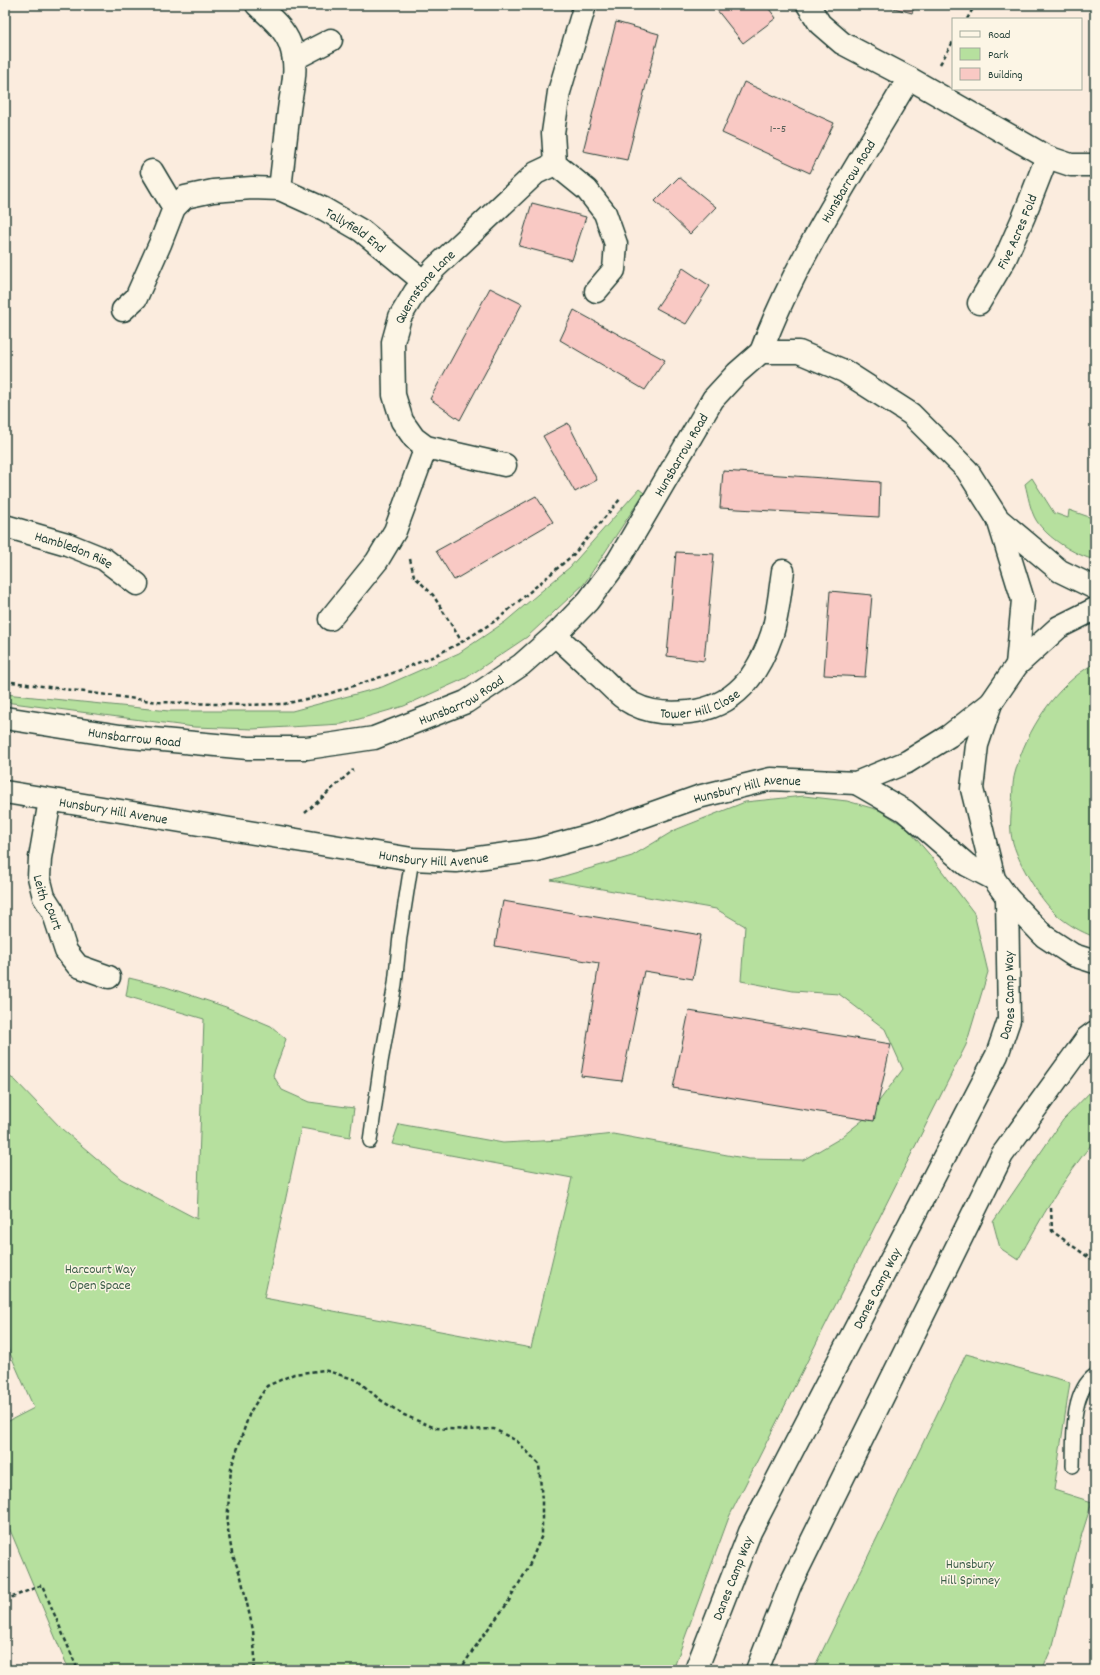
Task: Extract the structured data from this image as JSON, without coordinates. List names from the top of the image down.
{
  "streets": {
    "main road": [
      "Hunsbarrow Road",
      "Tallyfield End",
      "Five Acres Fold",
      "Quernstone Lane",
      "Hambledon Rise",
      "Tower Hill Close",
      "Hunsbury Hill Avenue",
      "Leith Court",
      "Danes Camp Way"
    ]
  },
  "crossings": [
    ["Hunsbarrow Road", "Tower Hill Close"],
    ["Tallyfield End", "Quernstone Lane"],
    ["Hunsbury Hill Avenue", "Leith Court"]
  ],
  "parks": ["Harcourt Way Open Space", "Hunsbury Hill Spinney"],
  "house_numbers": ["1--5"],
  "legend": ["Road", "Park", "Building"]
}
